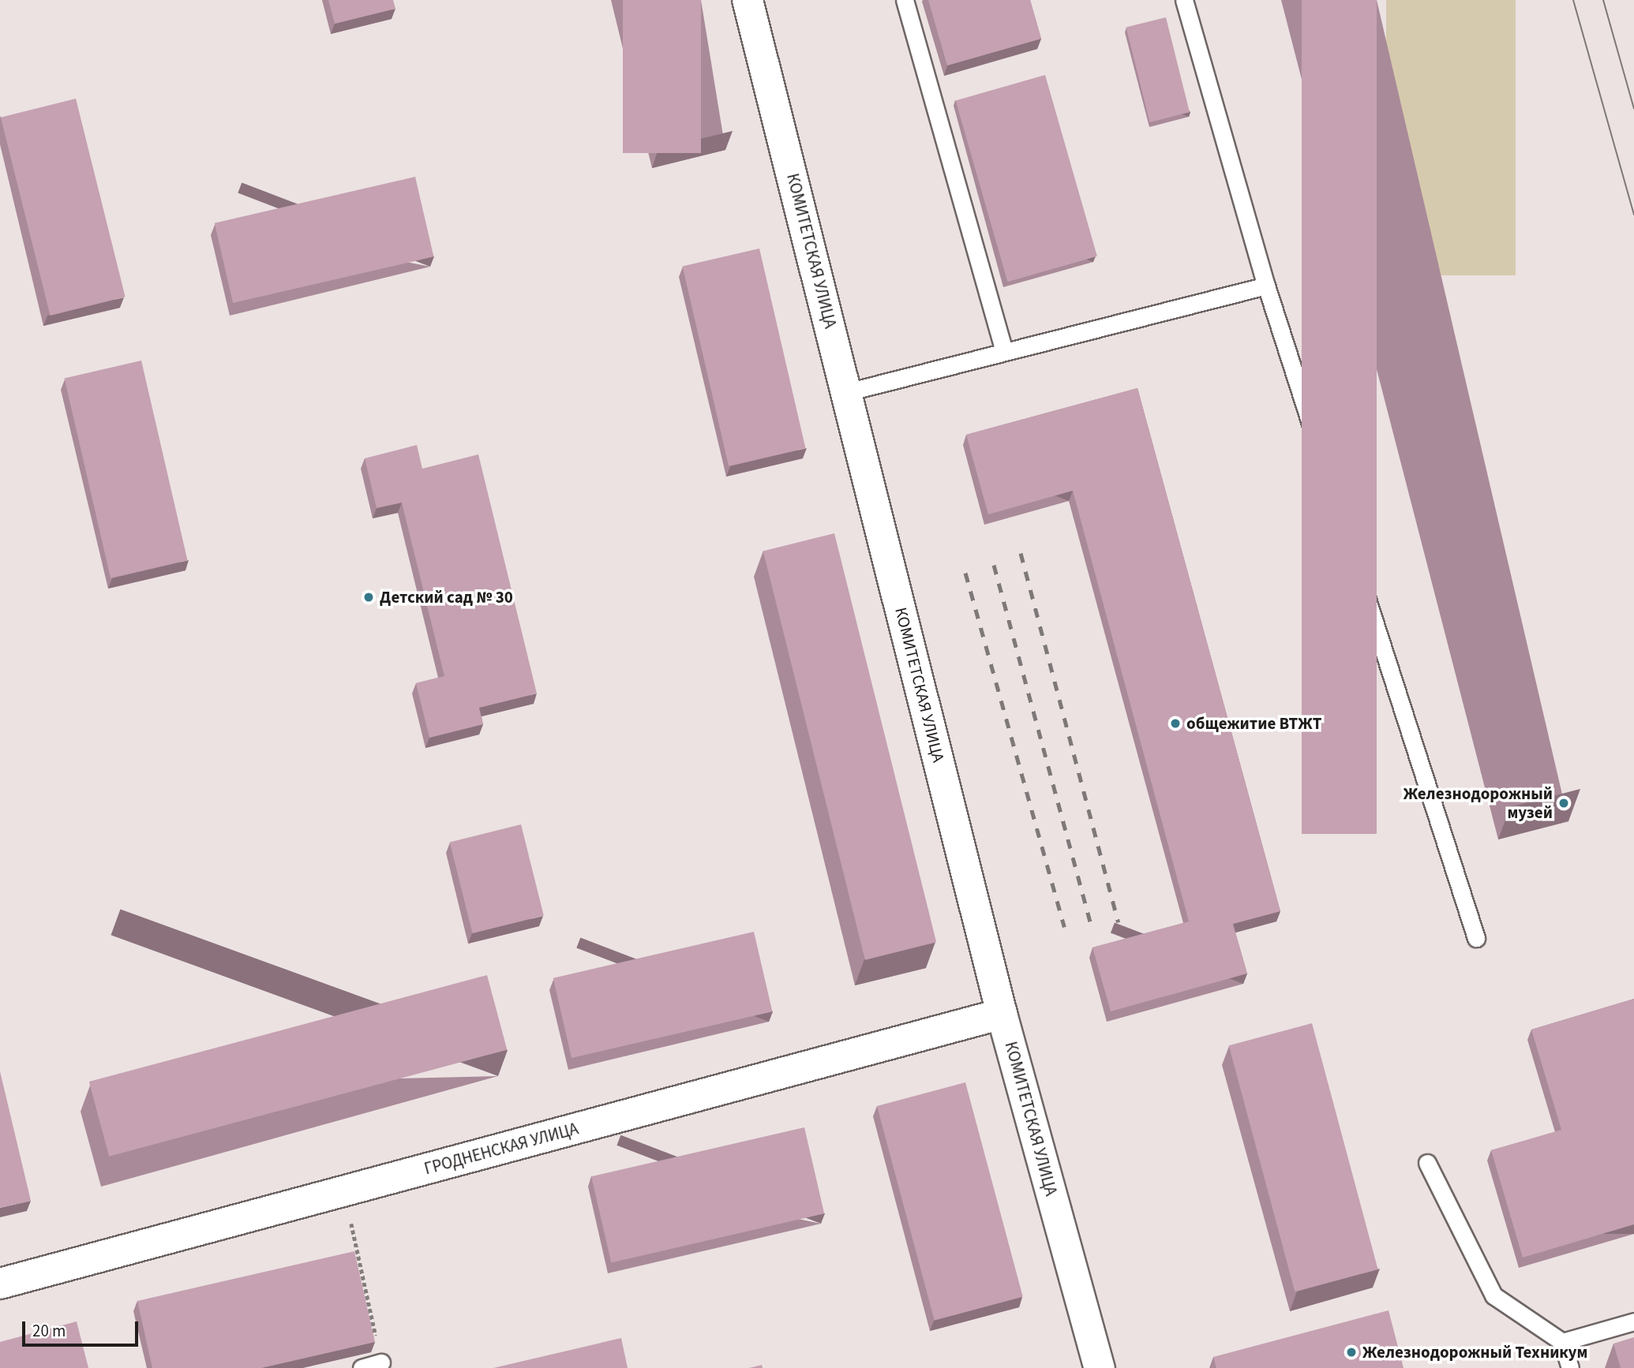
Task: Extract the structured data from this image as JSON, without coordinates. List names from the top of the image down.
{
  "streets": {
    "street": ["КОМИТЕТСКАЯ УЛИЦА", "ГРОДНЕНСКАЯ УЛИЦА"]
  },
  "crossings": [
    ["КОМИТЕТСКАЯ УЛИЦА", "ГРОДНЕНСКАЯ УЛИЦА"]
  ],
  "places": [
    "Детский сад № 30",
    "общежитие ВТЖТ",
    "Железнодорожный музей",
    "Железнодорожный Техникум"
  ],
  "scale_bar": "20 m"
}
